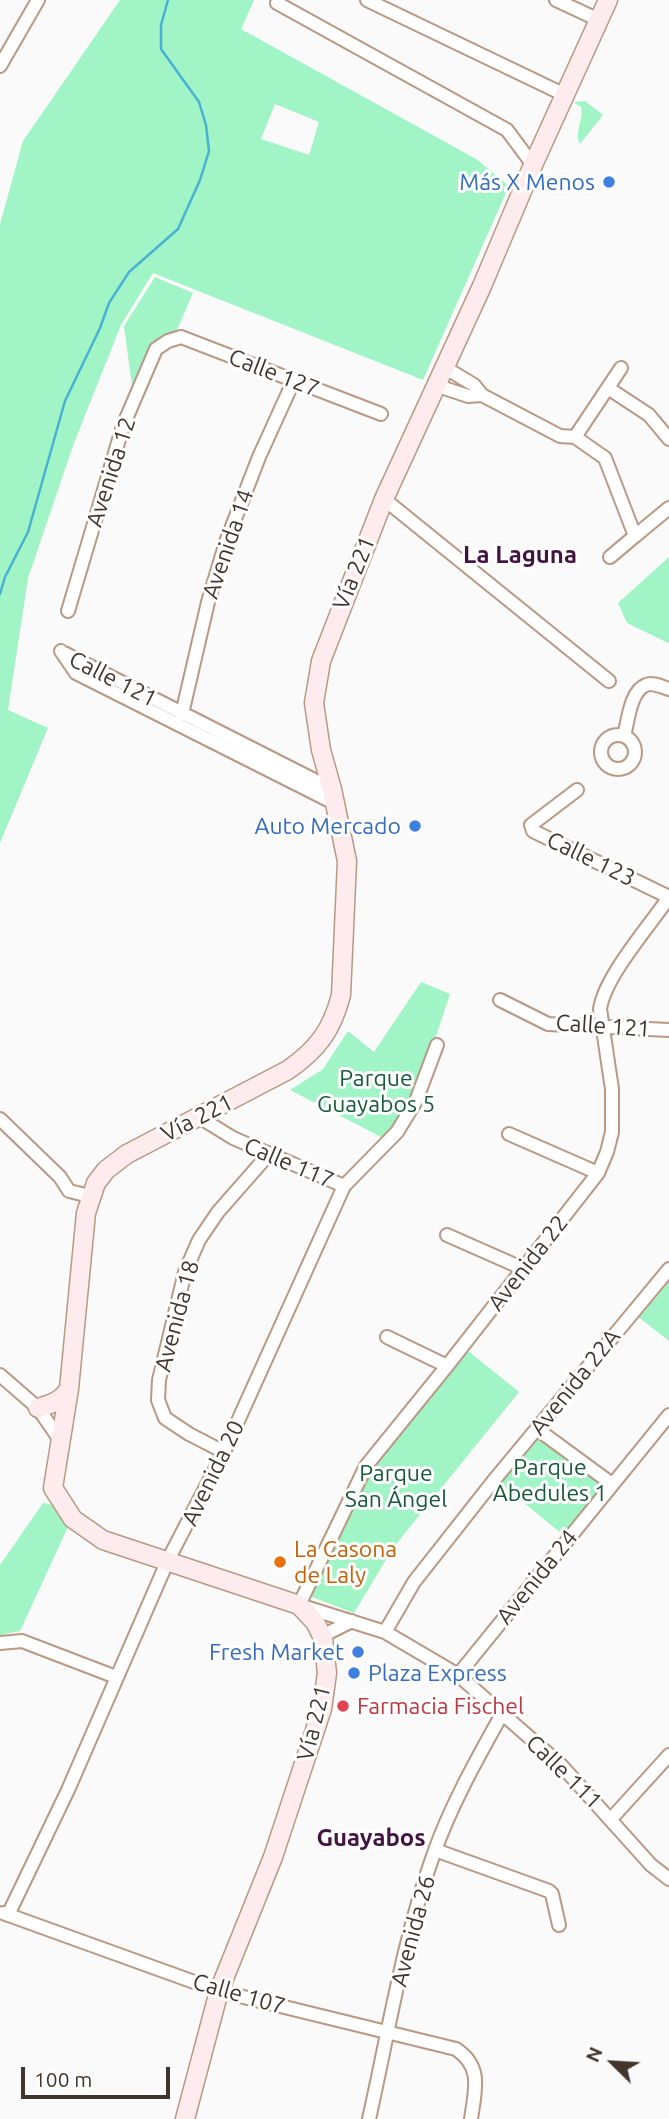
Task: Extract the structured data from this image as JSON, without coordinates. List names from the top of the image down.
{
  "streets": {
    "main road": ["Vía 221"],
    "street": [
      "Calle 127",
      "Avenida 12",
      "Avenida 14",
      "Calle 121",
      "Calle 123",
      "Calle 117",
      "Avenida 22",
      "Avenida 18",
      "Avenida 22A",
      "Avenida 20",
      "Avenida 24",
      "Calle 111",
      "Avenida 26",
      "Calle 107"
    ]
  },
  "crossings": [
    ["Calle 127", "Avenida 12"],
    ["Calle 127", "Avenida 14"],
    ["Avenida 14", "Calle 121"],
    ["Vía 221", "Calle 121"],
    ["Vía 221", "Calle 117"],
    ["Vía 221", "Avenida 22"],
    ["Vía 221", "Avenida 20"],
    ["Vía 221", "Calle 111"],
    ["Vía 221", "Calle 107"],
    ["Calle 121", "Avenida 22"],
    ["Calle 123", "Avenida 22"],
    ["Calle 117", "Avenida 18"],
    ["Calle 117", "Avenida 20"],
    ["Avenida 22", "Calle 111"],
    ["Avenida 18", "Avenida 20"],
    ["Avenida 22A", "Calle 111"],
    ["Avenida 20", "Calle 107"],
    ["Avenida 24", "Calle 111"],
    ["Calle 111", "Avenida 26"],
    ["Avenida 26", "Calle 107"]
  ],
  "districts": ["La Laguna", "Guayabos"],
  "parks": ["Parque Guayabos 5", "Parque Abedules 1", "Parque San Ángel"],
  "places": [
    "Más X Menos",
    "Auto Mercado",
    "La Casona de Laly",
    "Fresh Market",
    "Plaza Express",
    "Farmacia Fischel"
  ],
  "scale_bar": "100 m",
  "north": "top left"
}
